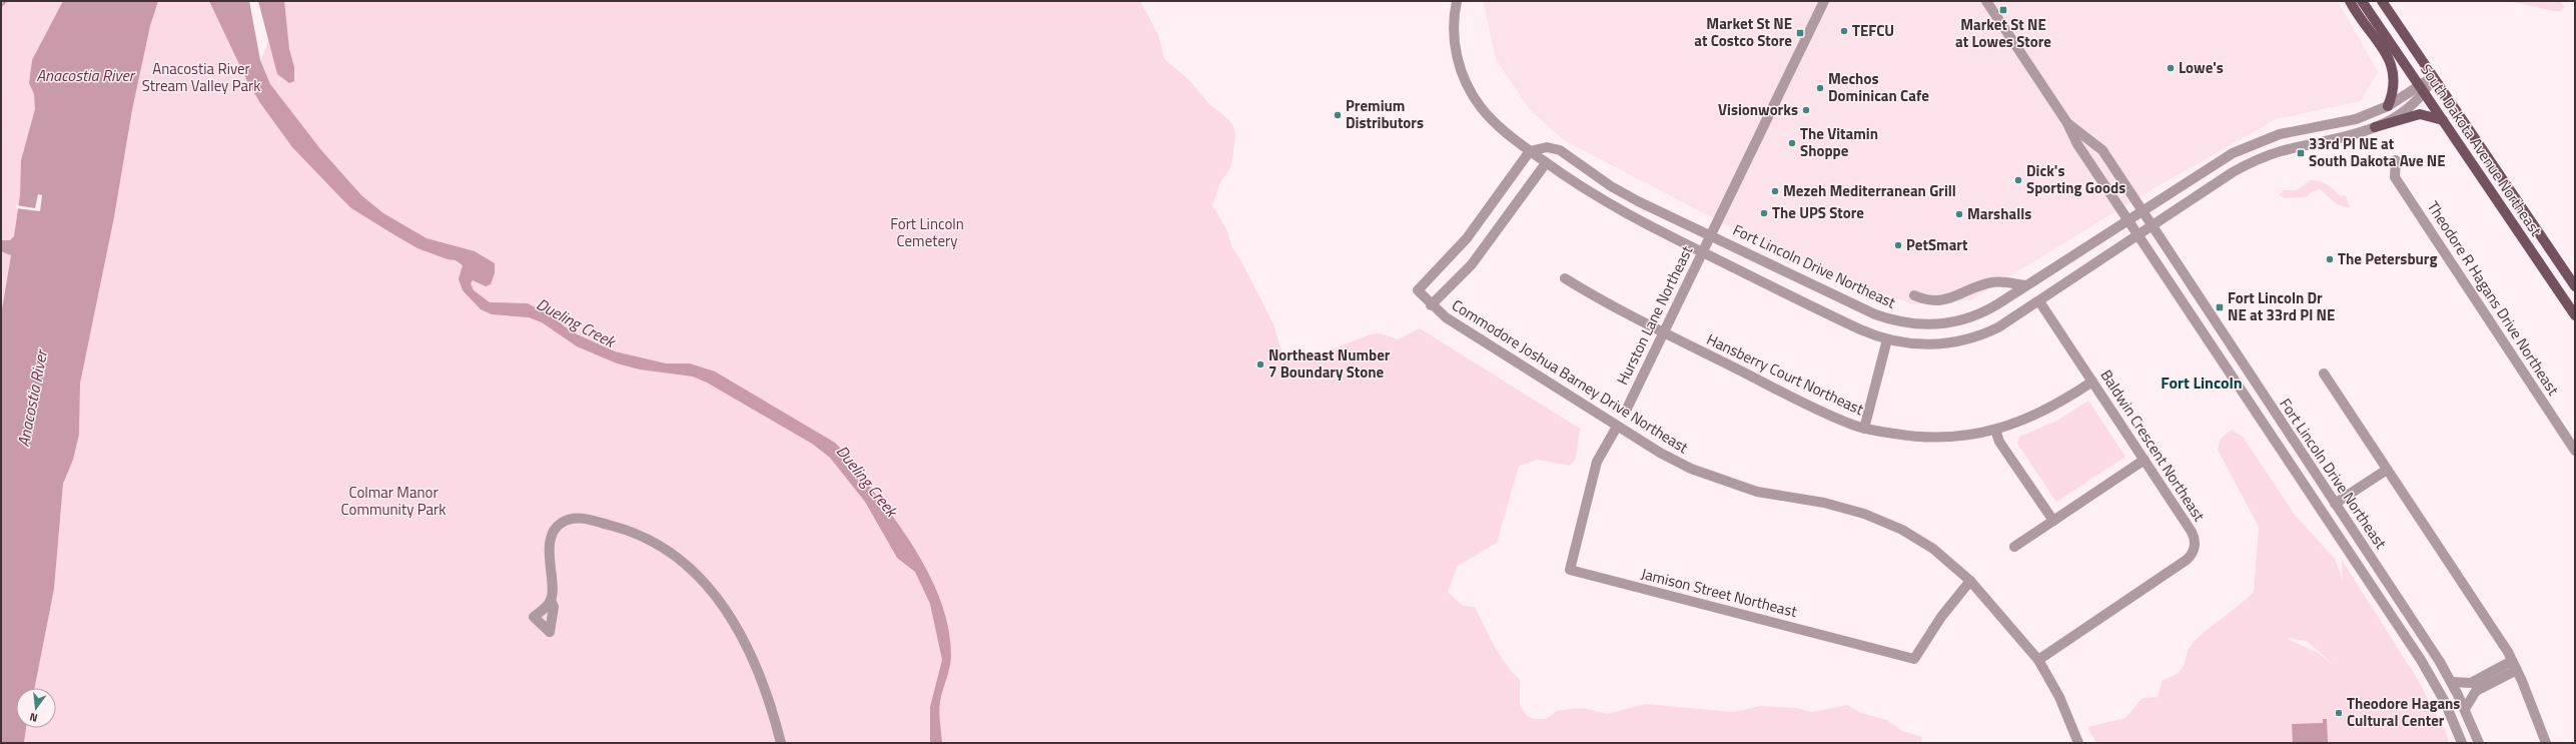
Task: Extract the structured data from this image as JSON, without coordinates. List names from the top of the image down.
{
  "streets": {
    "main road": ["South Dakota Avenue Northeast"],
    "street": [
      "Fort Lincoln Drive Northeast",
      "Theodore R Hagans Drive Northeast",
      "Hurston Lane Northeast",
      "Hansberry Court Northeast",
      "Commodore Joshua Barney Drive Northeast",
      "Baldwin Crescent Northeast",
      "Jamison Street Northeast"
    ]
  },
  "crossings": [
    ["Fort Lincoln Drive Northeast", "Hurston Lane Northeast"],
    ["Fort Lincoln Drive Northeast", "Commodore Joshua Barney Drive Northeast"],
    ["Hurston Lane Northeast", "Hansberry Court Northeast"],
    ["Hansberry Court Northeast", "Baldwin Crescent Northeast"],
    ["Commodore Joshua Barney Drive Northeast", "Baldwin Crescent Northeast"],
    ["Commodore Joshua Barney Drive Northeast", "Jamison Street Northeast"]
  ],
  "districts": ["Fort Lincoln"],
  "water": ["Anacostia River", "Dueling Creek"],
  "parks": ["Anacostia River Stream Valley Park", "Fort Lincoln Cemetery", "Colmar Manor Community Park"],
  "places": {
    "transit": [
      "Market St NE at Lowes Store",
      "Market St NE at Costco Store",
      "33rd Pl NE at South Dakota Ave NE",
      "Fort Lincoln Dr NE at 33rd Pl NE"
    ],
    "other": [
      "TEFCU",
      "Lowe's",
      "Mechos Dominican Cafe",
      "Visionworks",
      "Premium Distributors",
      "The Vitamin Shoppe",
      "Dick's Sporting Goods",
      "Mezeh Mediterranean Grill",
      "The UPS Store",
      "Marshalls",
      "PetSmart",
      "The Petersburg",
      "Northeast Number 7 Boundary Stone",
      "Theodore Hagans Cultural Center"
    ]
  },
  "north": "bottom"
}
